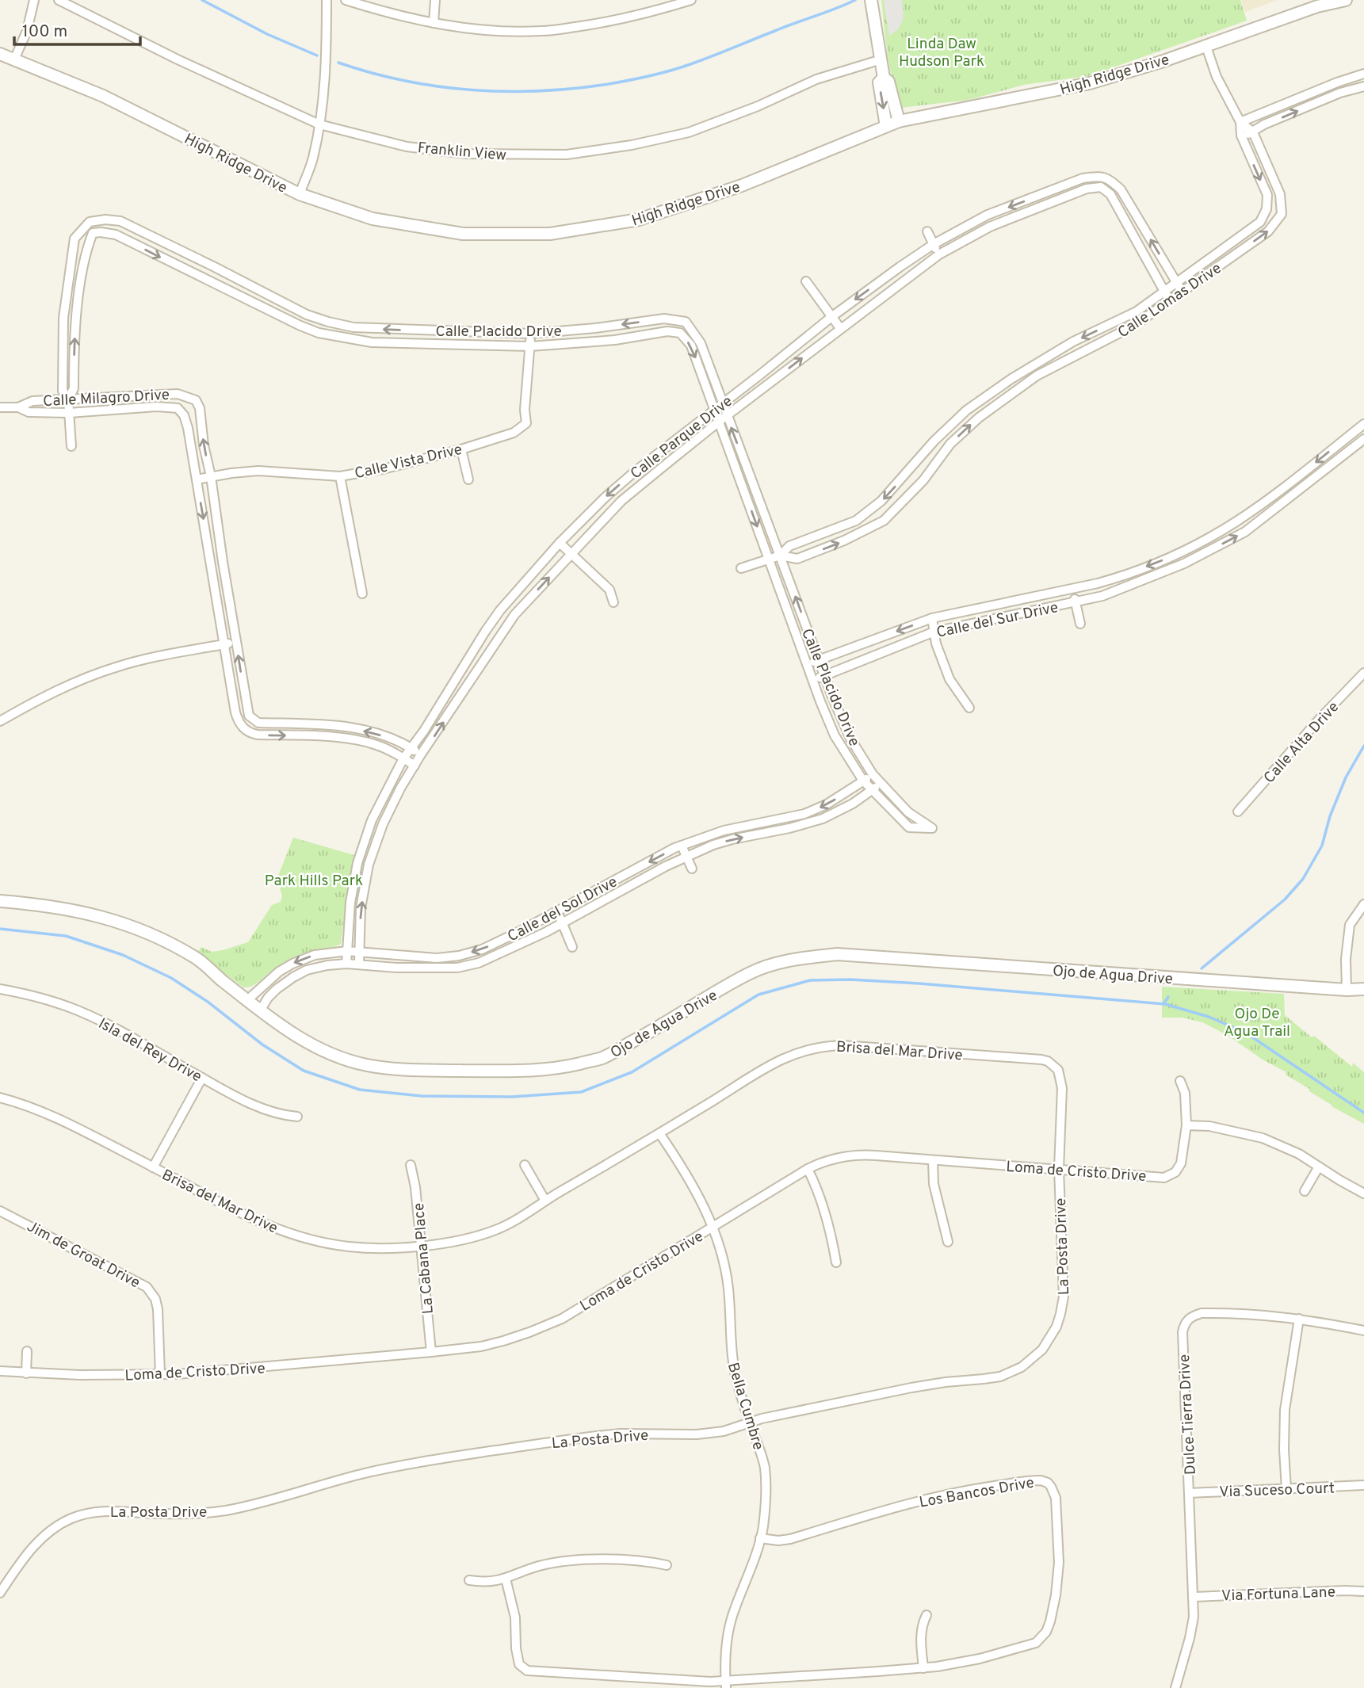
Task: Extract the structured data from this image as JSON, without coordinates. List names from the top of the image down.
{
  "streets": {
    "street": [
      "High Ridge Drive",
      "Franklin View",
      "Calle Lomas Drive",
      "Calle Placido Drive",
      "Calle Milagro Drive",
      "Calle Parque Drive",
      "Calle Vista Drive",
      "Calle del Sur Drive",
      "Calle Alta Drive",
      "Calle del Sol Drive",
      "Ojo de Agua Drive",
      "Isla del Rey Drive",
      "Brisa del Mar Drive",
      "Loma de Cristo Drive",
      "La Posta Drive",
      "Jim de Groat Drive",
      "La Cabana Place",
      "Bella Cumbre",
      "Dulce Tierra Drive",
      "Via Suceso Court",
      "Los Bancos Drive",
      "Via Fortuna Lane"
    ]
  },
  "crossings": [
    ["Calle Lomas Drive", "Calle Placido Drive"],
    ["Calle Placido Drive", "Calle Parque Drive"],
    ["Calle Placido Drive", "Calle Vista Drive"],
    ["Calle Placido Drive", "Calle del Sur Drive"],
    ["Calle Placido Drive", "Calle del Sol Drive"],
    ["Calle Milagro Drive", "Calle Vista Drive"],
    ["Calle Parque Drive", "Calle del Sol Drive"],
    ["Calle del Sol Drive", "Ojo de Agua Drive"],
    ["Brisa del Mar Drive", "Loma de Cristo Drive"],
    ["Brisa del Mar Drive", "La Posta Drive"],
    ["Brisa del Mar Drive", "La Cabana Place"],
    ["Brisa del Mar Drive", "Bella Cumbre"],
    ["Loma de Cristo Drive", "La Posta Drive"],
    ["Loma de Cristo Drive", "Jim de Groat Drive"],
    ["Loma de Cristo Drive", "La Cabana Place"],
    ["Loma de Cristo Drive", "Bella Cumbre"],
    ["La Posta Drive", "Bella Cumbre"],
    ["Bella Cumbre", "Los Bancos Drive"],
    ["Dulce Tierra Drive", "Via Suceso Court"],
    ["Dulce Tierra Drive", "Via Fortuna Lane"]
  ],
  "parks": ["Linda Daw Hudson Park", "Park Hills Park", "Ojo De Agua Trail"],
  "scale_bar": "100 m"
}
